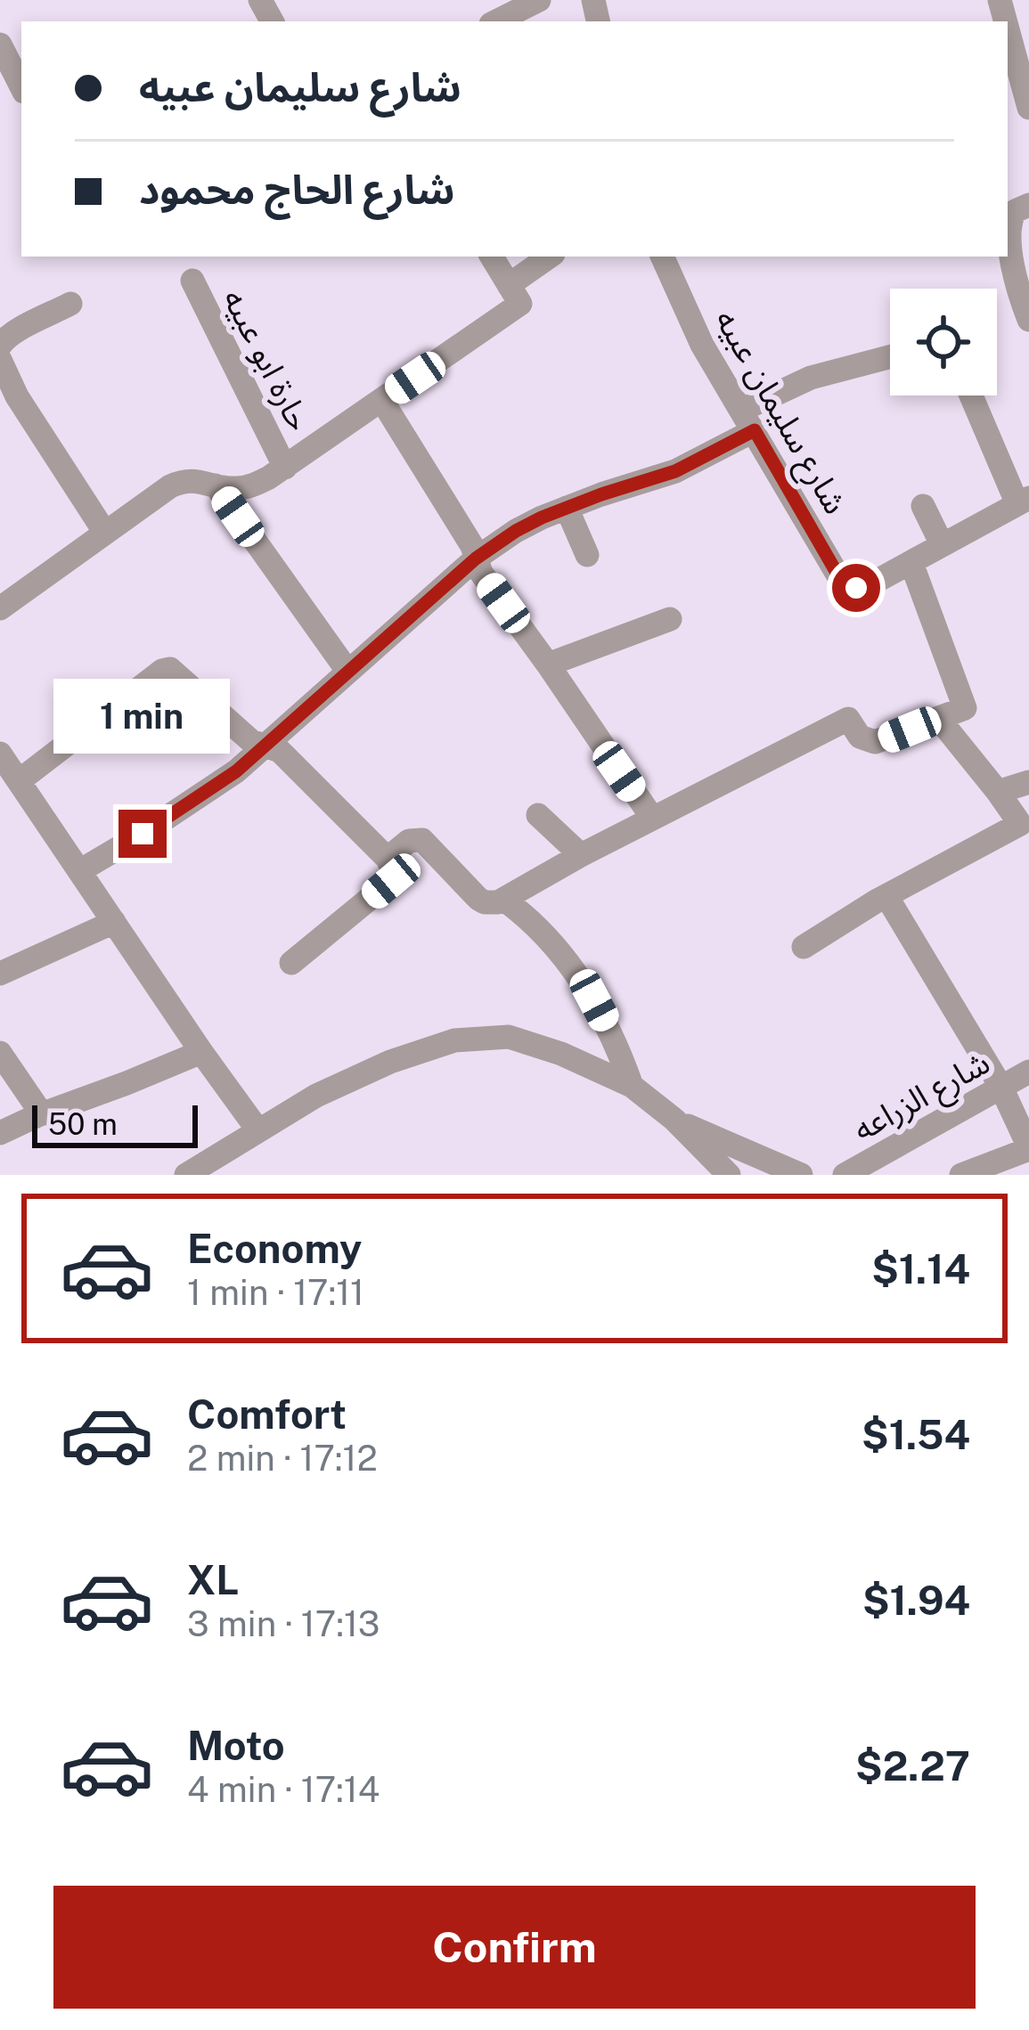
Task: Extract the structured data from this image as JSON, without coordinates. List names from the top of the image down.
{
  "streets": {
    "street": ["حارة ابو عبيه", "شارع سليمان عبيه", "شارع الزراعه"]
  },
  "scale_bar": "50 m",
  "page": {
    "banner": ["شارع سليمان عبيه", "شارع الحاج محمود"],
    "bubble": "1 min",
    "scale": "50 m",
    "list": [
      {
        "name": "Economy",
        "note": "1 min · 17:11",
        "value": "$1.14"
      },
      {
        "name": "Comfort",
        "note": "2 min · 17:12",
        "value": "$1.54"
      },
      {
        "name": "XL",
        "note": "3 min · 17:13",
        "value": "$1.94"
      },
      {
        "name": "Moto",
        "note": "4 min · 17:14",
        "value": "$2.27"
      }
    ],
    "buttons": "Confirm"
  }
}
